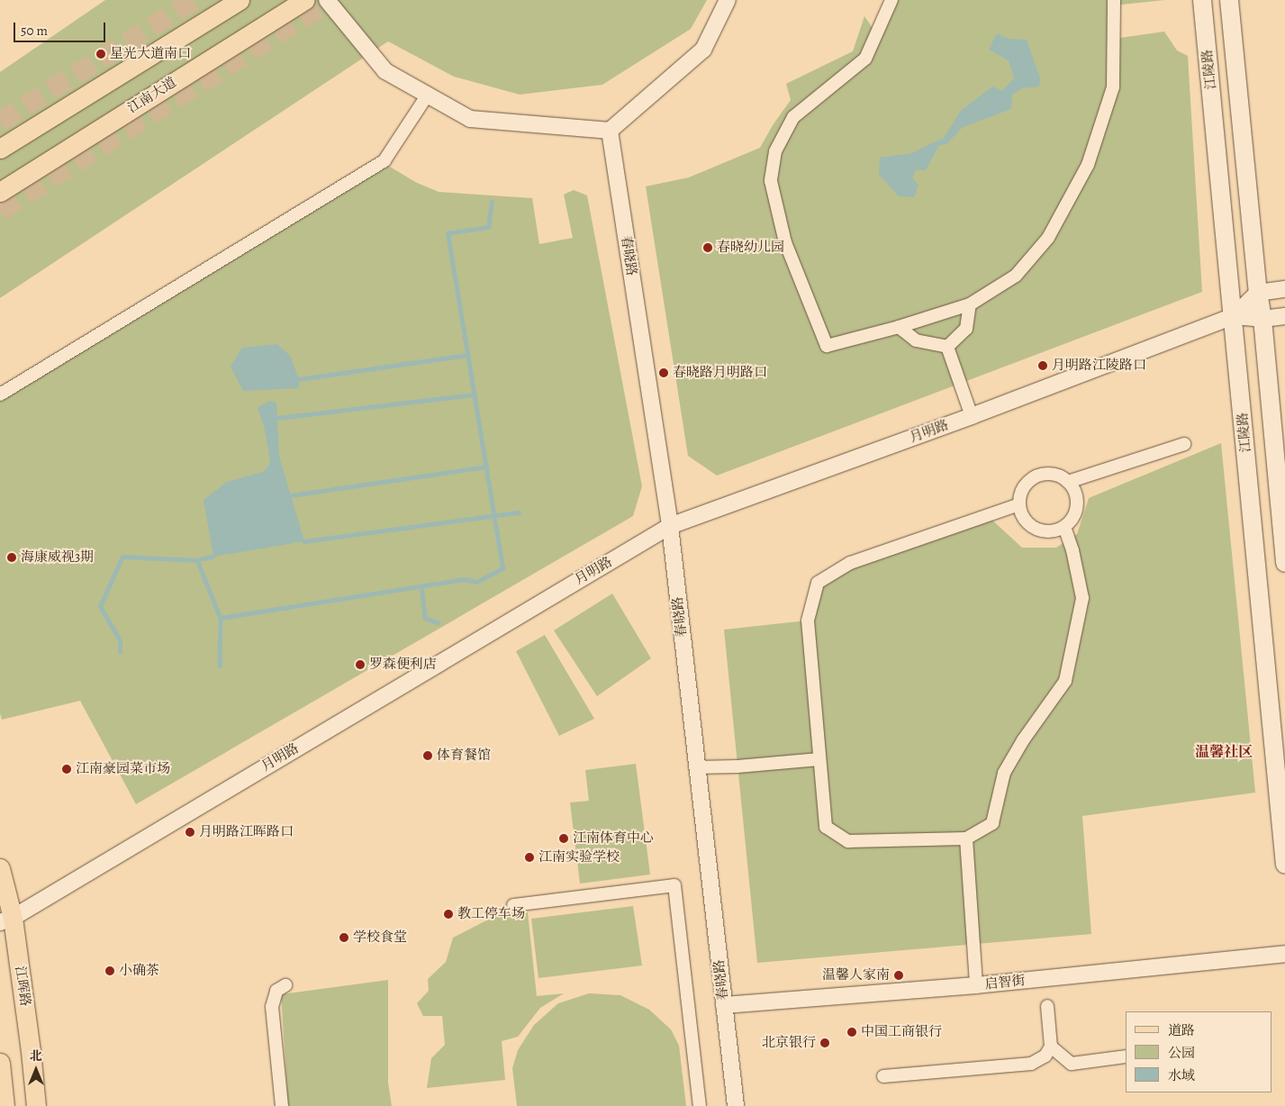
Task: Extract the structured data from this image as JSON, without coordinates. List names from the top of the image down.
{
  "streets": {
    "main road": ["江陵路", "江南大道", "江晖路"],
    "street": ["春晓路", "月明路", "启智街"]
  },
  "crossings": [
    ["江陵路", "月明路"],
    ["春晓路", "月明路"],
    ["春晓路", "启智街"],
    ["月明路", "江晖路"]
  ],
  "districts": ["温馨社区"],
  "places": [
    "星光大道南口",
    "春晓幼儿园",
    "月明路江陵路口",
    "春晓路月明路口",
    "海康威视3期",
    "罗森便利店",
    "体育餐馆",
    "江南豪园菜市场",
    "月明路江晖路口",
    "江南体育中心",
    "江南实验学校",
    "教工停车场",
    "学校食堂",
    "小确茶",
    "温馨人家南",
    "中国工商银行",
    "北京银行"
  ],
  "legend": ["道路", "公园", "水域"],
  "scale_bar": "50 m",
  "north": "top"
}
